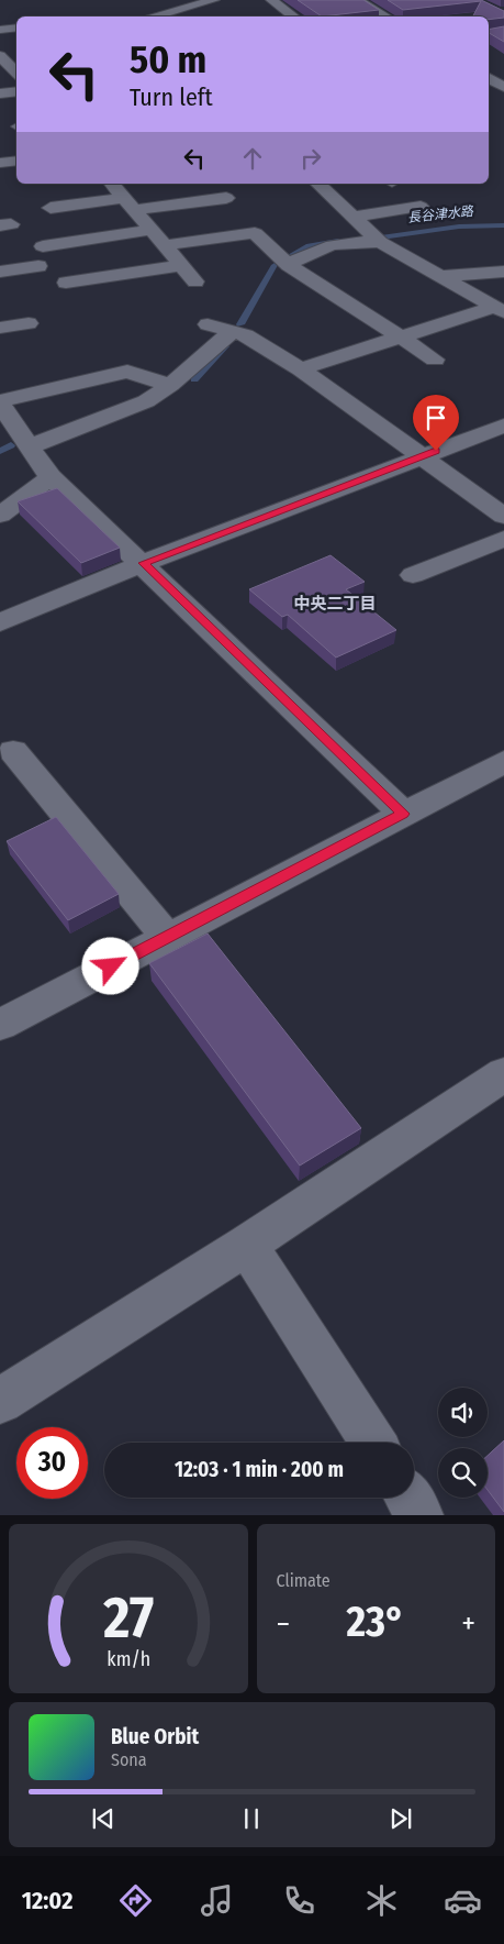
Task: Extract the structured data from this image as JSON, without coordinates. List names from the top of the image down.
{
  "districts": ["中央二丁目"],
  "water": ["長谷津水路"],
  "page": {
    "turn": ["50 m", "Turn left"],
    "limit": "30",
    "trip": "12:03 · 1 min · 200 m",
    "tile": "Climate",
    "heat": ["−", "23°", "+"],
    "song": ["Blue Orbit", "Sona"],
    "tabs": "12:02",
    "gauge": ["27", "km/h"]
  }
}
